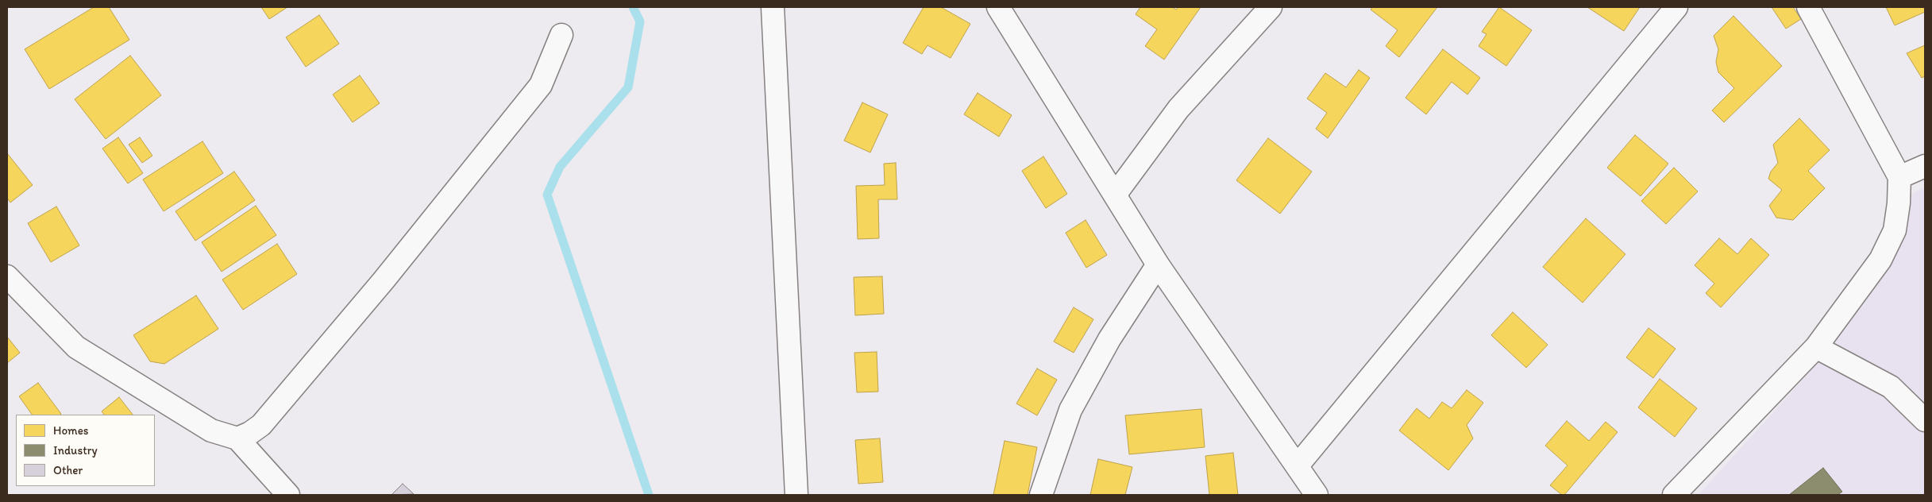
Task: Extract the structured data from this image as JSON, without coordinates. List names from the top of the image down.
{
  "legend": ["Homes", "Industry", "Other"]
}
